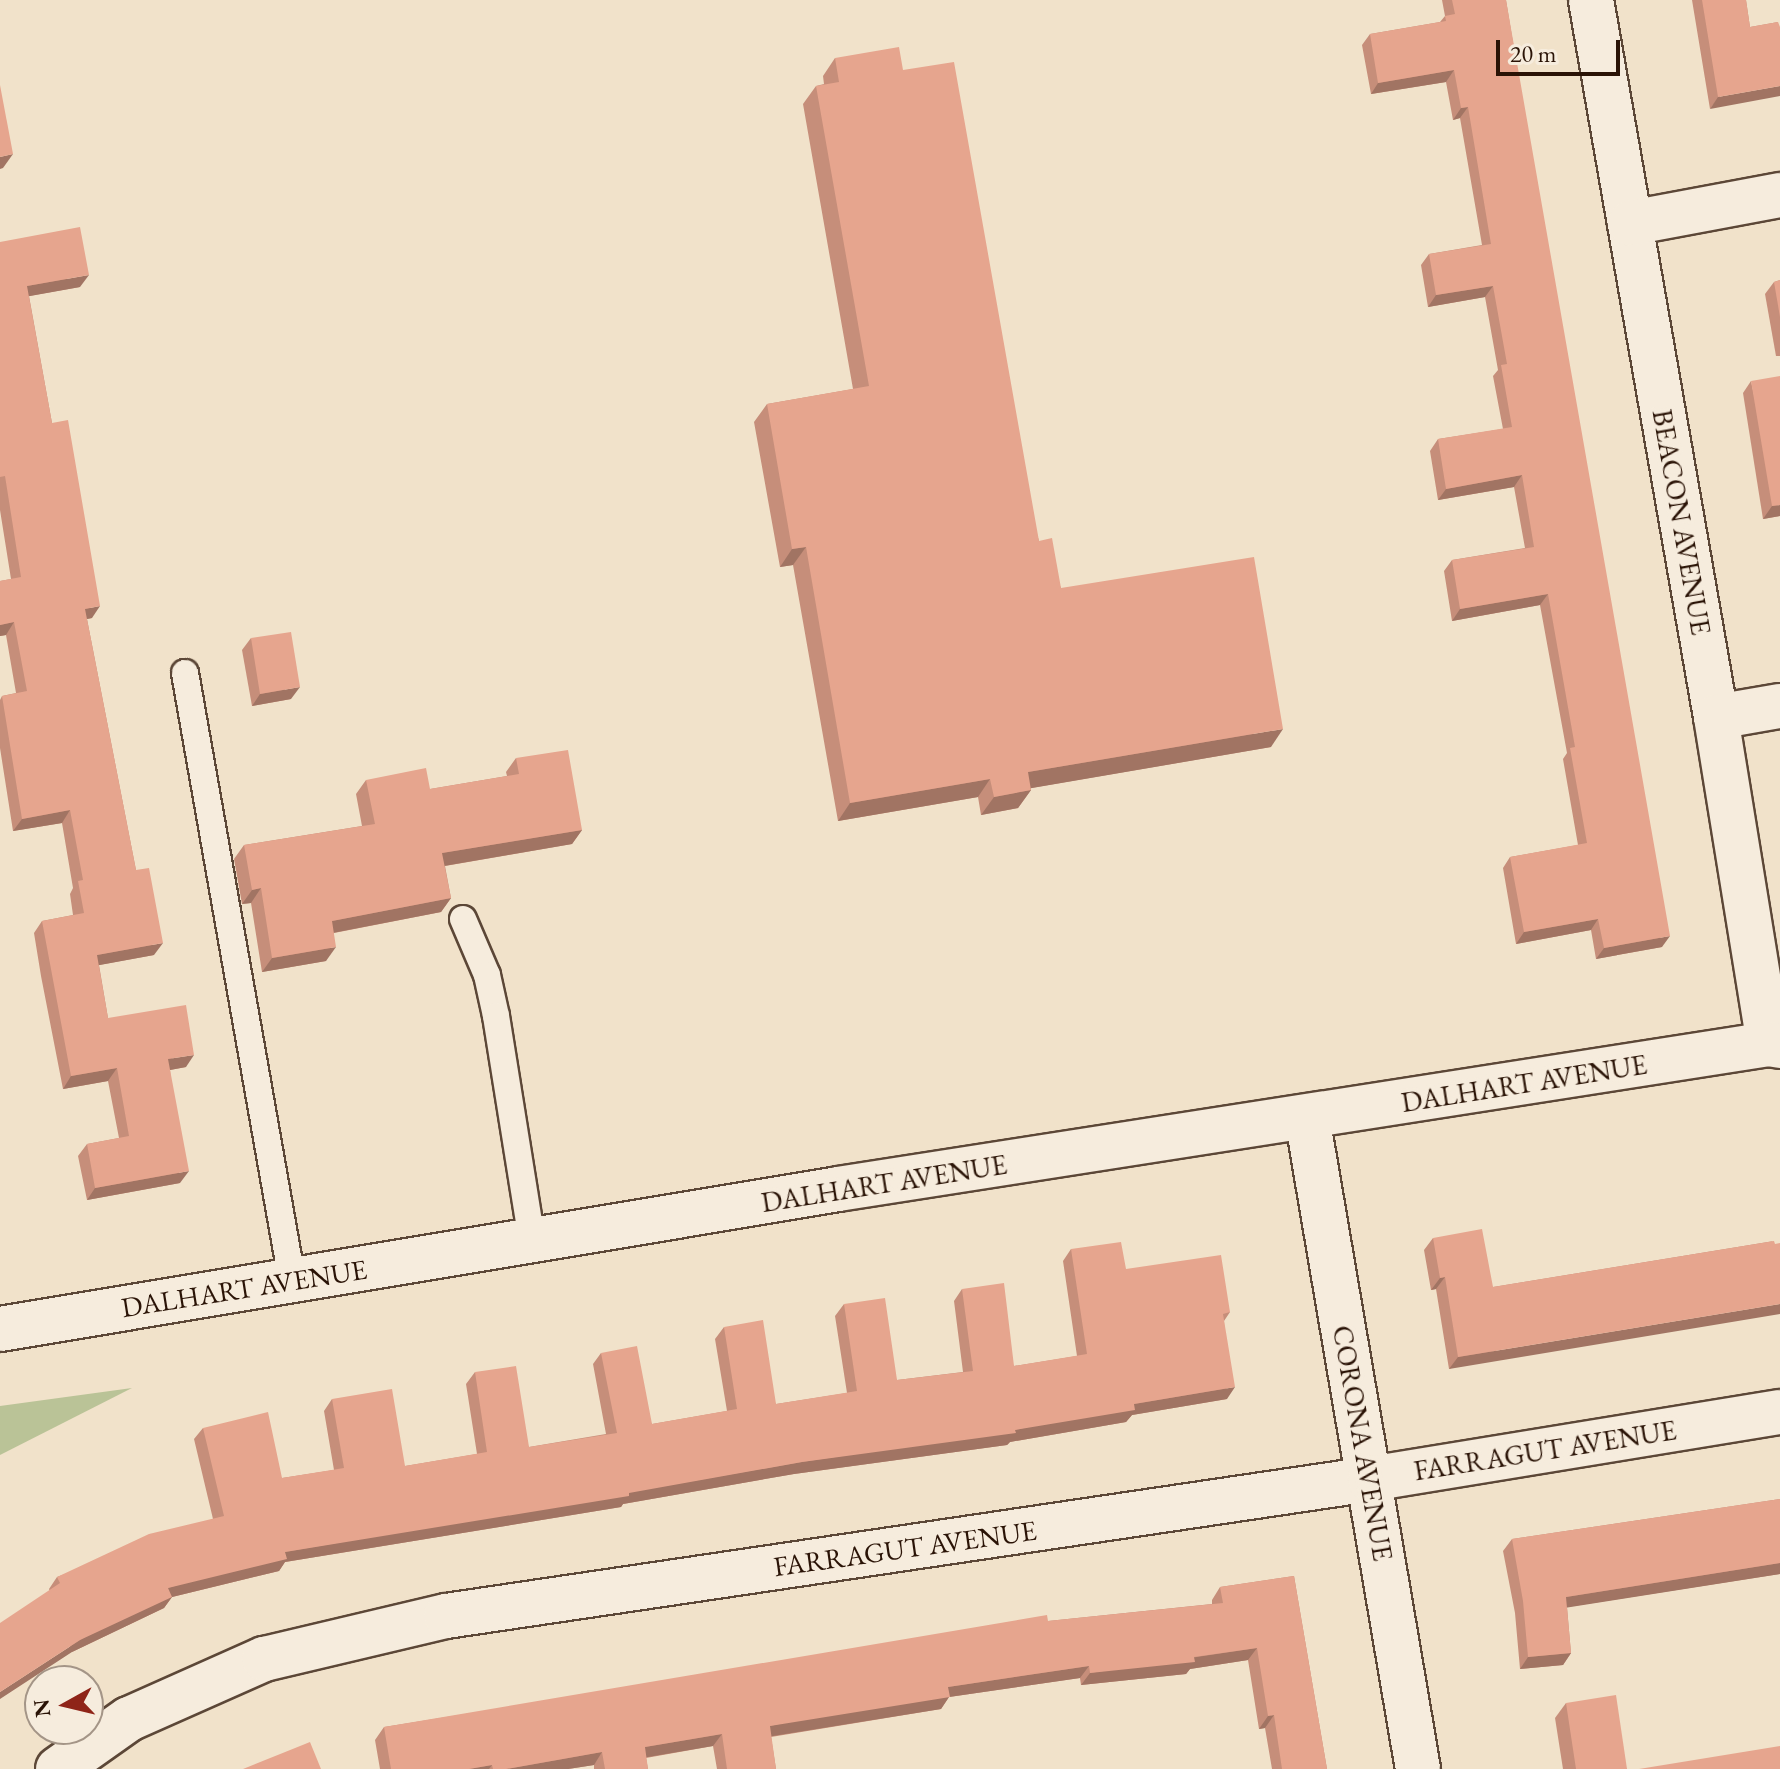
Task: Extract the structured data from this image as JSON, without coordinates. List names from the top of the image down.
{
  "streets": {
    "street": [
      "BEACON AVENUE",
      "DALHART AVENUE",
      "CORONA AVENUE",
      "FARRAGUT AVENUE"
    ]
  },
  "crossings": [
    ["BEACON AVENUE", "DALHART AVENUE"],
    ["DALHART AVENUE", "CORONA AVENUE"],
    ["CORONA AVENUE", "FARRAGUT AVENUE"]
  ],
  "scale_bar": "20 m",
  "north": "left"
}
